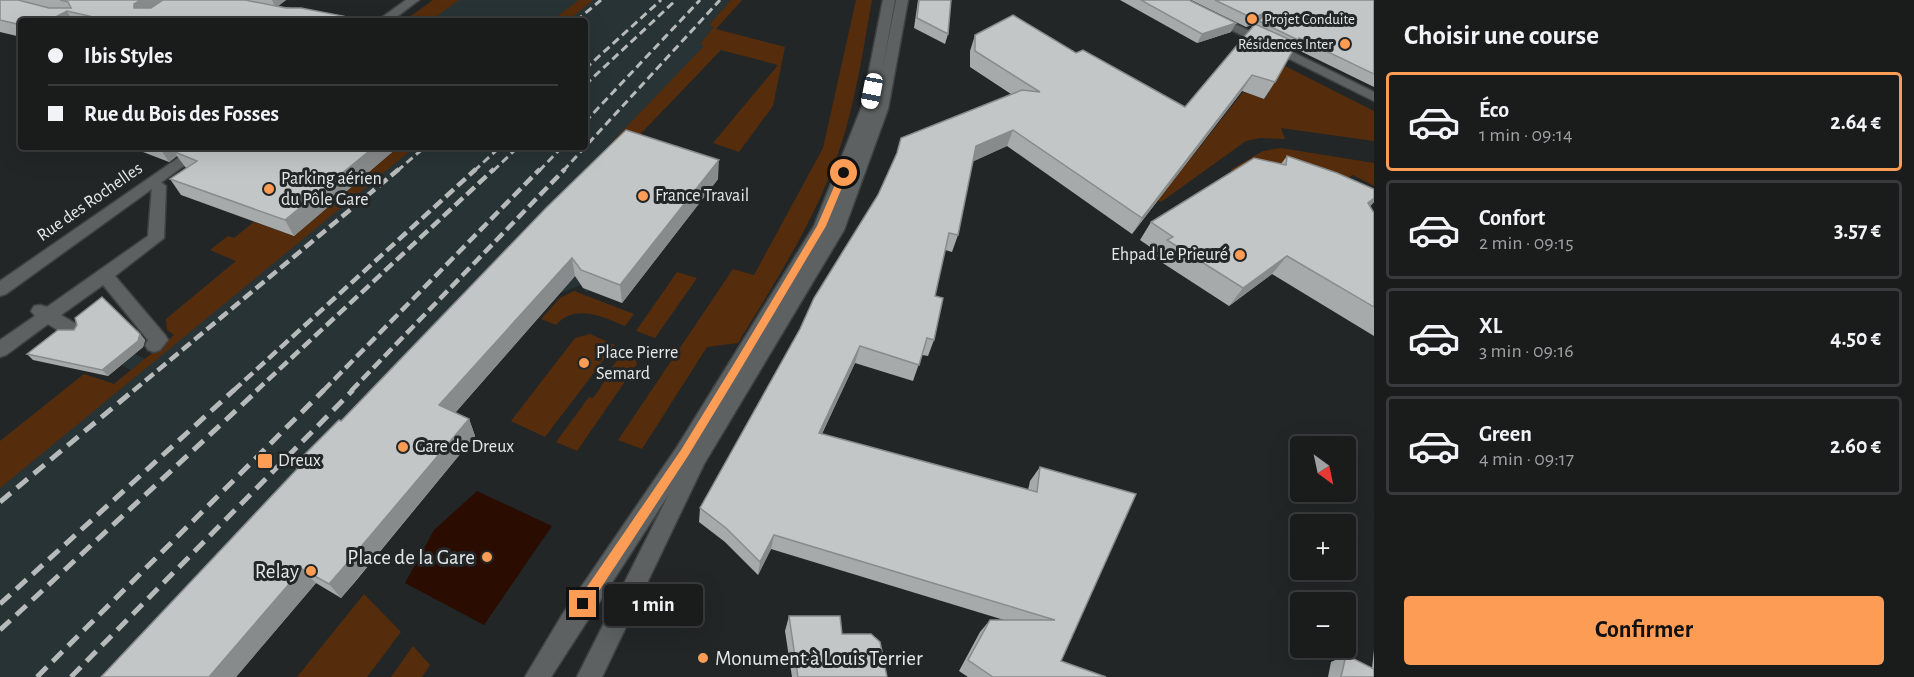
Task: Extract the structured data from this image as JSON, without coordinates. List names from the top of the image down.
{
  "streets": {
    "main road": ["Rue des Rochelles"]
  },
  "places": {
    "other": [
      "Projet Conduite",
      "Résidences Inter",
      "Parking aérien du Pôle Gare",
      "France Travail",
      "Ehpad Le Prieuré",
      "Place Pierre Semard",
      "Gare de Dreux",
      "Place de la Gare",
      "Relay",
      "Monument à Louis Terrier"
    ],
    "transit": ["Dreux"]
  },
  "north": "bottom right",
  "page": {
    "heading": "Choisir une course",
    "banner": ["Ibis Styles", "Rue du Bois des Fosses"],
    "list": [
      {
        "name": "Éco",
        "note": "1 min · 09:14",
        "value": "2.64 €"
      },
      {
        "name": "Confort",
        "note": "2 min · 09:15",
        "value": "3.57 €"
      },
      {
        "name": "XL",
        "note": "3 min · 09:16",
        "value": "4.50 €"
      },
      {
        "name": "Green",
        "note": "4 min · 09:17",
        "value": "2.60 €"
      }
    ],
    "map_buttons": ["+", "−"],
    "bubble": "1 min",
    "buttons": "Confirmer"
  }
}
